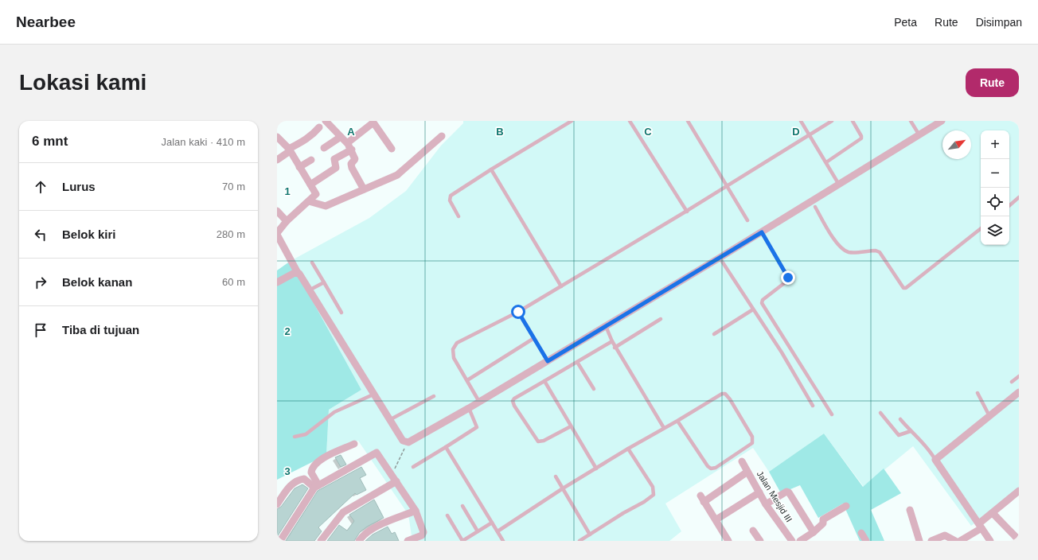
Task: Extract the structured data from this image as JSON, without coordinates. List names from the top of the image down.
{
  "streets": {
    "street": ["Jalan Mesjid III"]
  },
  "north": "top right",
  "page": {
    "header": "Nearbee",
    "nav": ["Peta", "Rute", "Disimpan"],
    "buttons": "Rute",
    "title": "Lokasi kami",
    "heading": ["6 mnt", "Jalan kaki · 410 m"],
    "map_buttons": ["+", "−"],
    "list": [
      ["Lurus", "70 m"],
      ["Belok kiri", "280 m"],
      ["Belok kanan", "60 m"],
      "Tiba di tujuan"
    ]
  },
  "grid": {
    "columns": [
      "A",
      "B",
      "C",
      "D"
    ],
    "rows": ["1", "2", "3"]
  }
}
